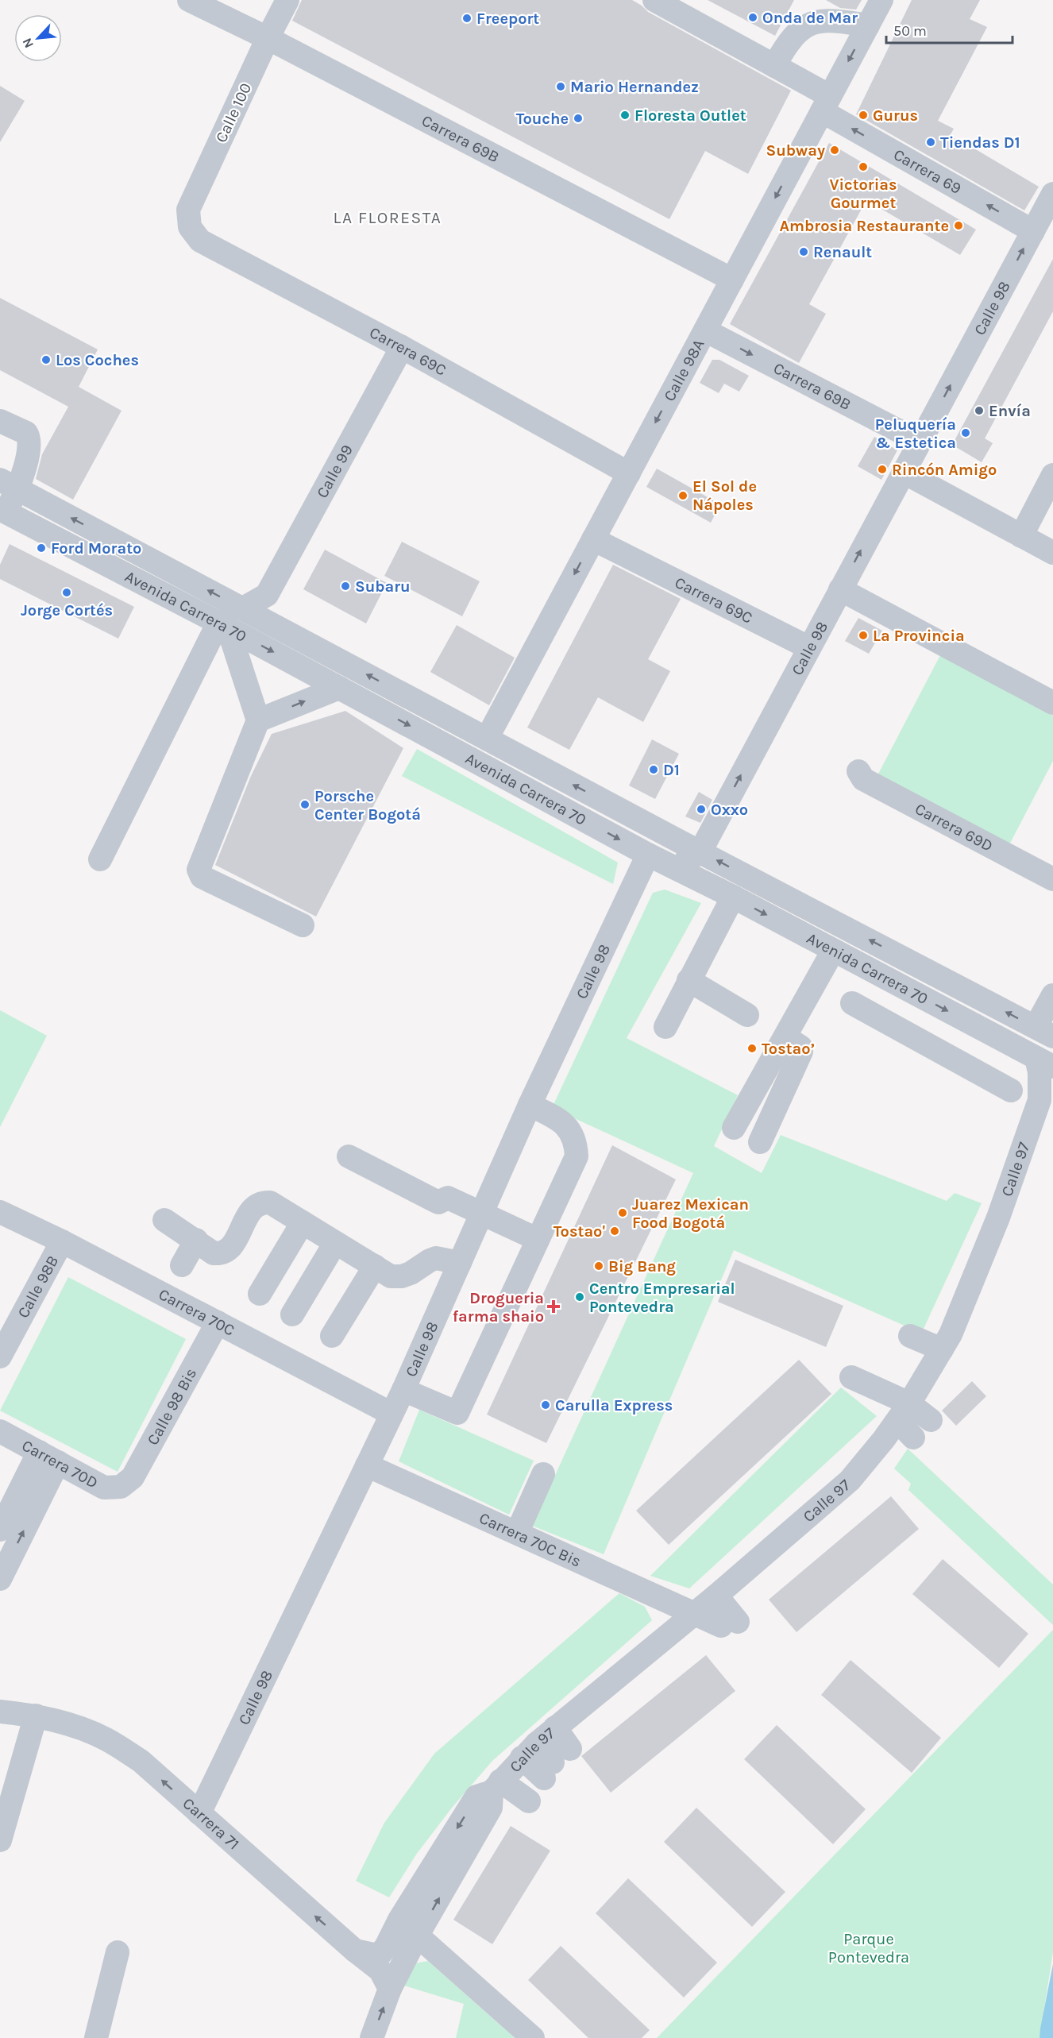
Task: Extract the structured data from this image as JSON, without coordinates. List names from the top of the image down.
{
  "streets": {
    "street": [
      "Calle 100",
      "Carrera 69B",
      "Carrera 69",
      "Calle 98",
      "Carrera 69C",
      "Calle 98A",
      "Calle 99",
      "Avenida Carrera 70",
      "Carrera 69D",
      "Calle 97",
      "Calle 98B",
      "Carrera 70C",
      "Calle 98 Bis",
      "Carrera 70D",
      "Carrera 70C Bis",
      "Carrera 71"
    ]
  },
  "crossings": [
    ["Calle 100", "Carrera 69B"],
    ["Calle 100", "Carrera 69C"],
    ["Carrera 69B", "Calle 98"],
    ["Carrera 69B", "Calle 98A"],
    ["Carrera 69", "Calle 98"],
    ["Carrera 69", "Calle 98A"],
    ["Calle 98", "Carrera 69C"],
    ["Calle 98", "Avenida Carrera 70"],
    ["Calle 98", "Carrera 70C"],
    ["Calle 98", "Carrera 70C Bis"],
    ["Calle 98", "Carrera 71"],
    ["Carrera 69C", "Calle 98A"],
    ["Carrera 69C", "Calle 99"],
    ["Calle 98A", "Avenida Carrera 70"],
    ["Avenida Carrera 70", "Calle 97"],
    ["Calle 97", "Carrera 70C Bis"],
    ["Calle 97", "Carrera 71"],
    ["Calle 98B", "Carrera 70C"],
    ["Carrera 70C", "Calle 98 Bis"],
    ["Calle 98 Bis", "Carrera 70D"]
  ],
  "one_way": ["Carrera 69", "Calle 98A", "Carrera 71"],
  "districts": ["LA FLORESTA"],
  "parks": ["Parque Pontevedra"],
  "places": {
    "other": [
      "Onda de Mar",
      "Freeport",
      "Mario Hernandez",
      "Floresta Outlet",
      "Gurus",
      "Touche",
      "Tiendas D1",
      "Subway",
      "Victorias Gourmet",
      "Ambrosia Restaurante",
      "Renault",
      "Los Coches",
      "Envía",
      "Peluquería & Estetica",
      "Rincón Amigo",
      "El Sol de Nápoles",
      "Ford Morato",
      "Subaru",
      "Jorge Cortés",
      "La Provincia",
      "D1",
      "Porsche Center Bogotá",
      "Oxxo",
      "Tostao’",
      "Juarez Mexican Food Bogotá",
      "Tostao'",
      "Big Bang",
      "Centro Empresarial Pontevedra",
      "Carulla Express"
    ],
    "health": ["Drogueria farma shaio"]
  },
  "scale_bar": "50 m",
  "north": "bottom left"
}
